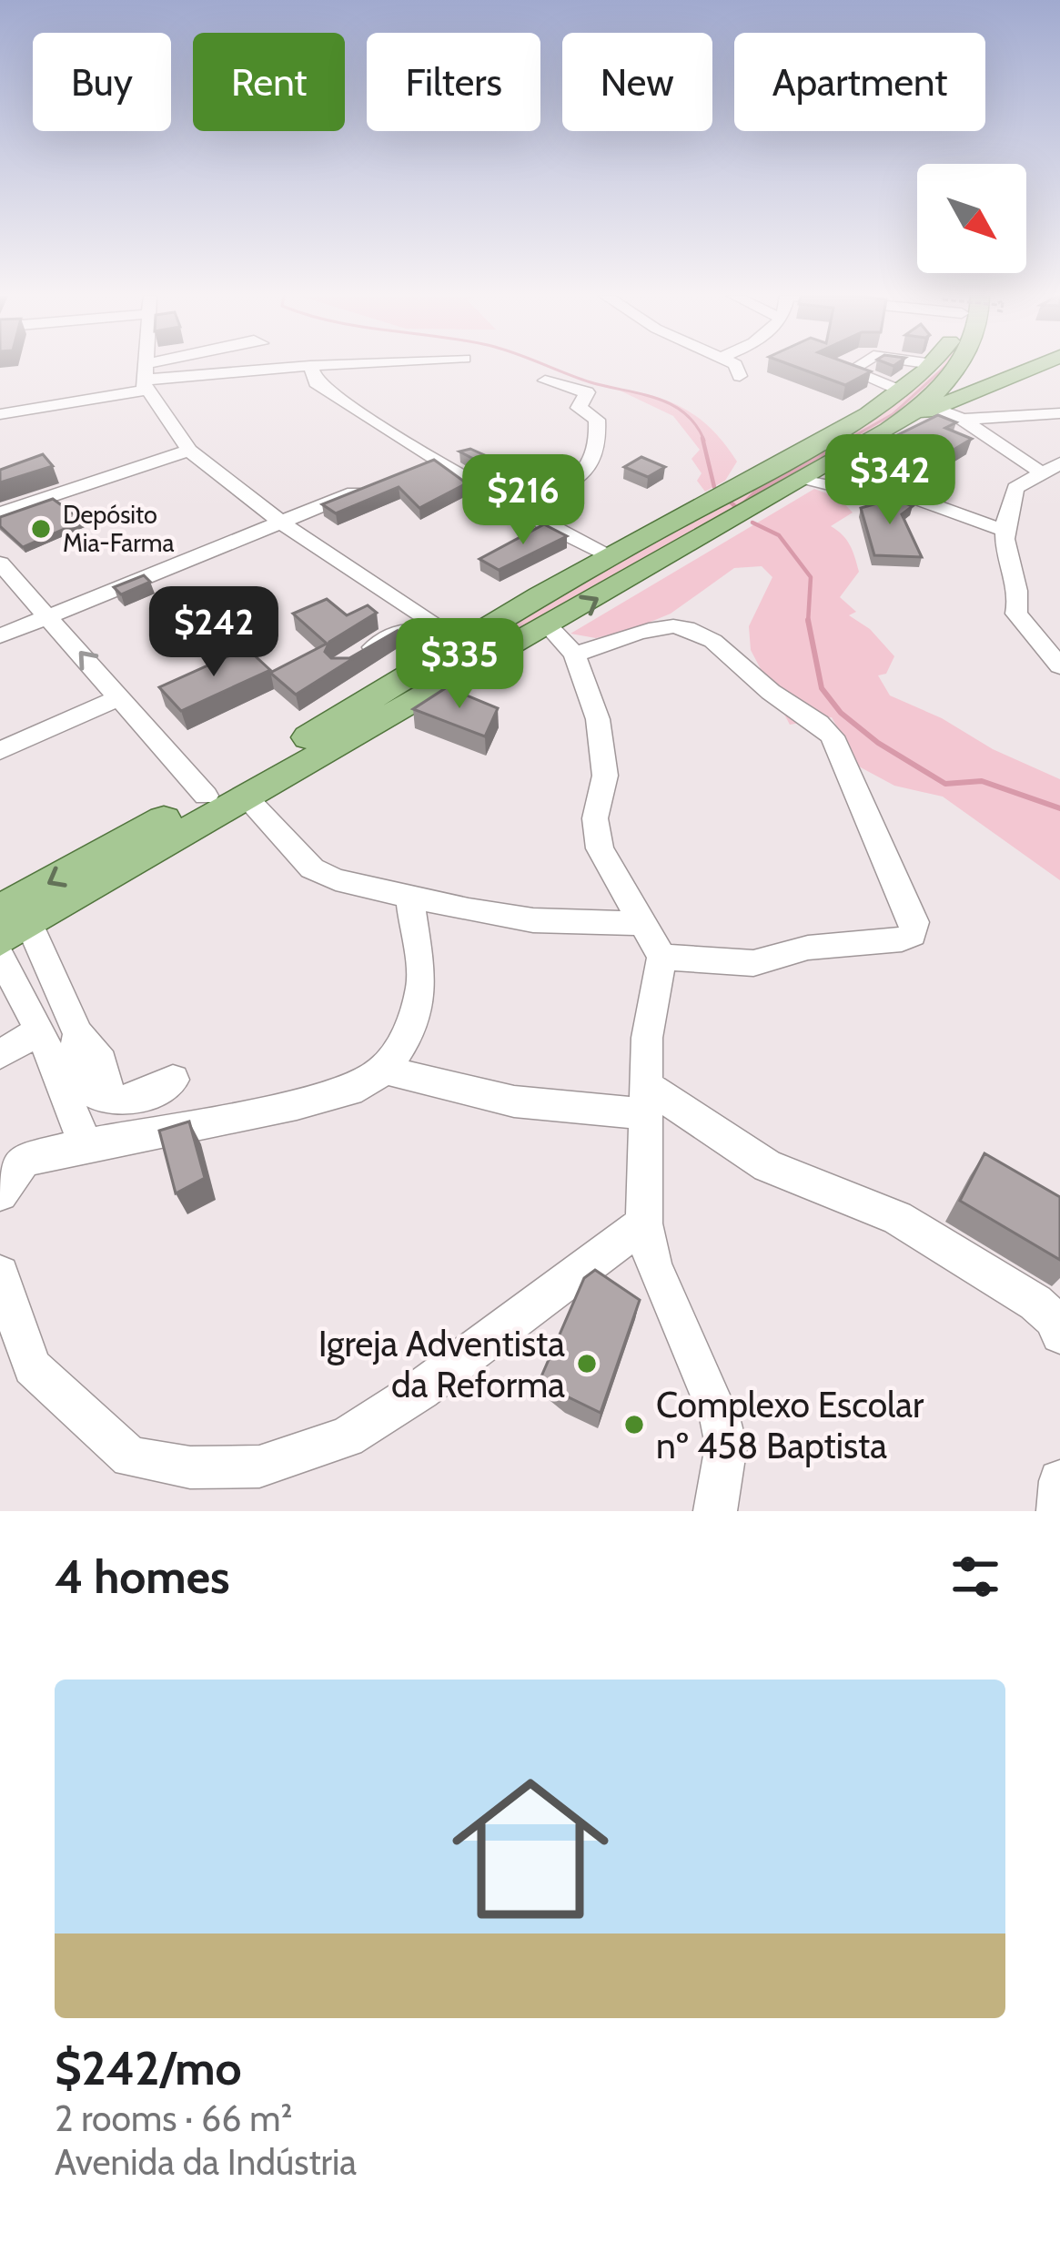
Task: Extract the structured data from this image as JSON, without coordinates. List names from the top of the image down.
{
  "places": ["Depósito Mia-Farma", "Igreja Adventista da Reforma", "Complexo Escolar nº 458 Baptista"],
  "north": "bottom right",
  "page": {
    "chip": [
      "Buy",
      "Rent",
      "Filters",
      "New",
      "Apartment"
    ],
    "price": [
      "$342",
      "$216",
      "$242",
      "$335"
    ],
    "heading": "4 homes",
    "list": [
      {
        "name": "$242/mo",
        "note": "2 rooms · 66 m² · Avenida da Indústria"
      }
    ]
  }
}
